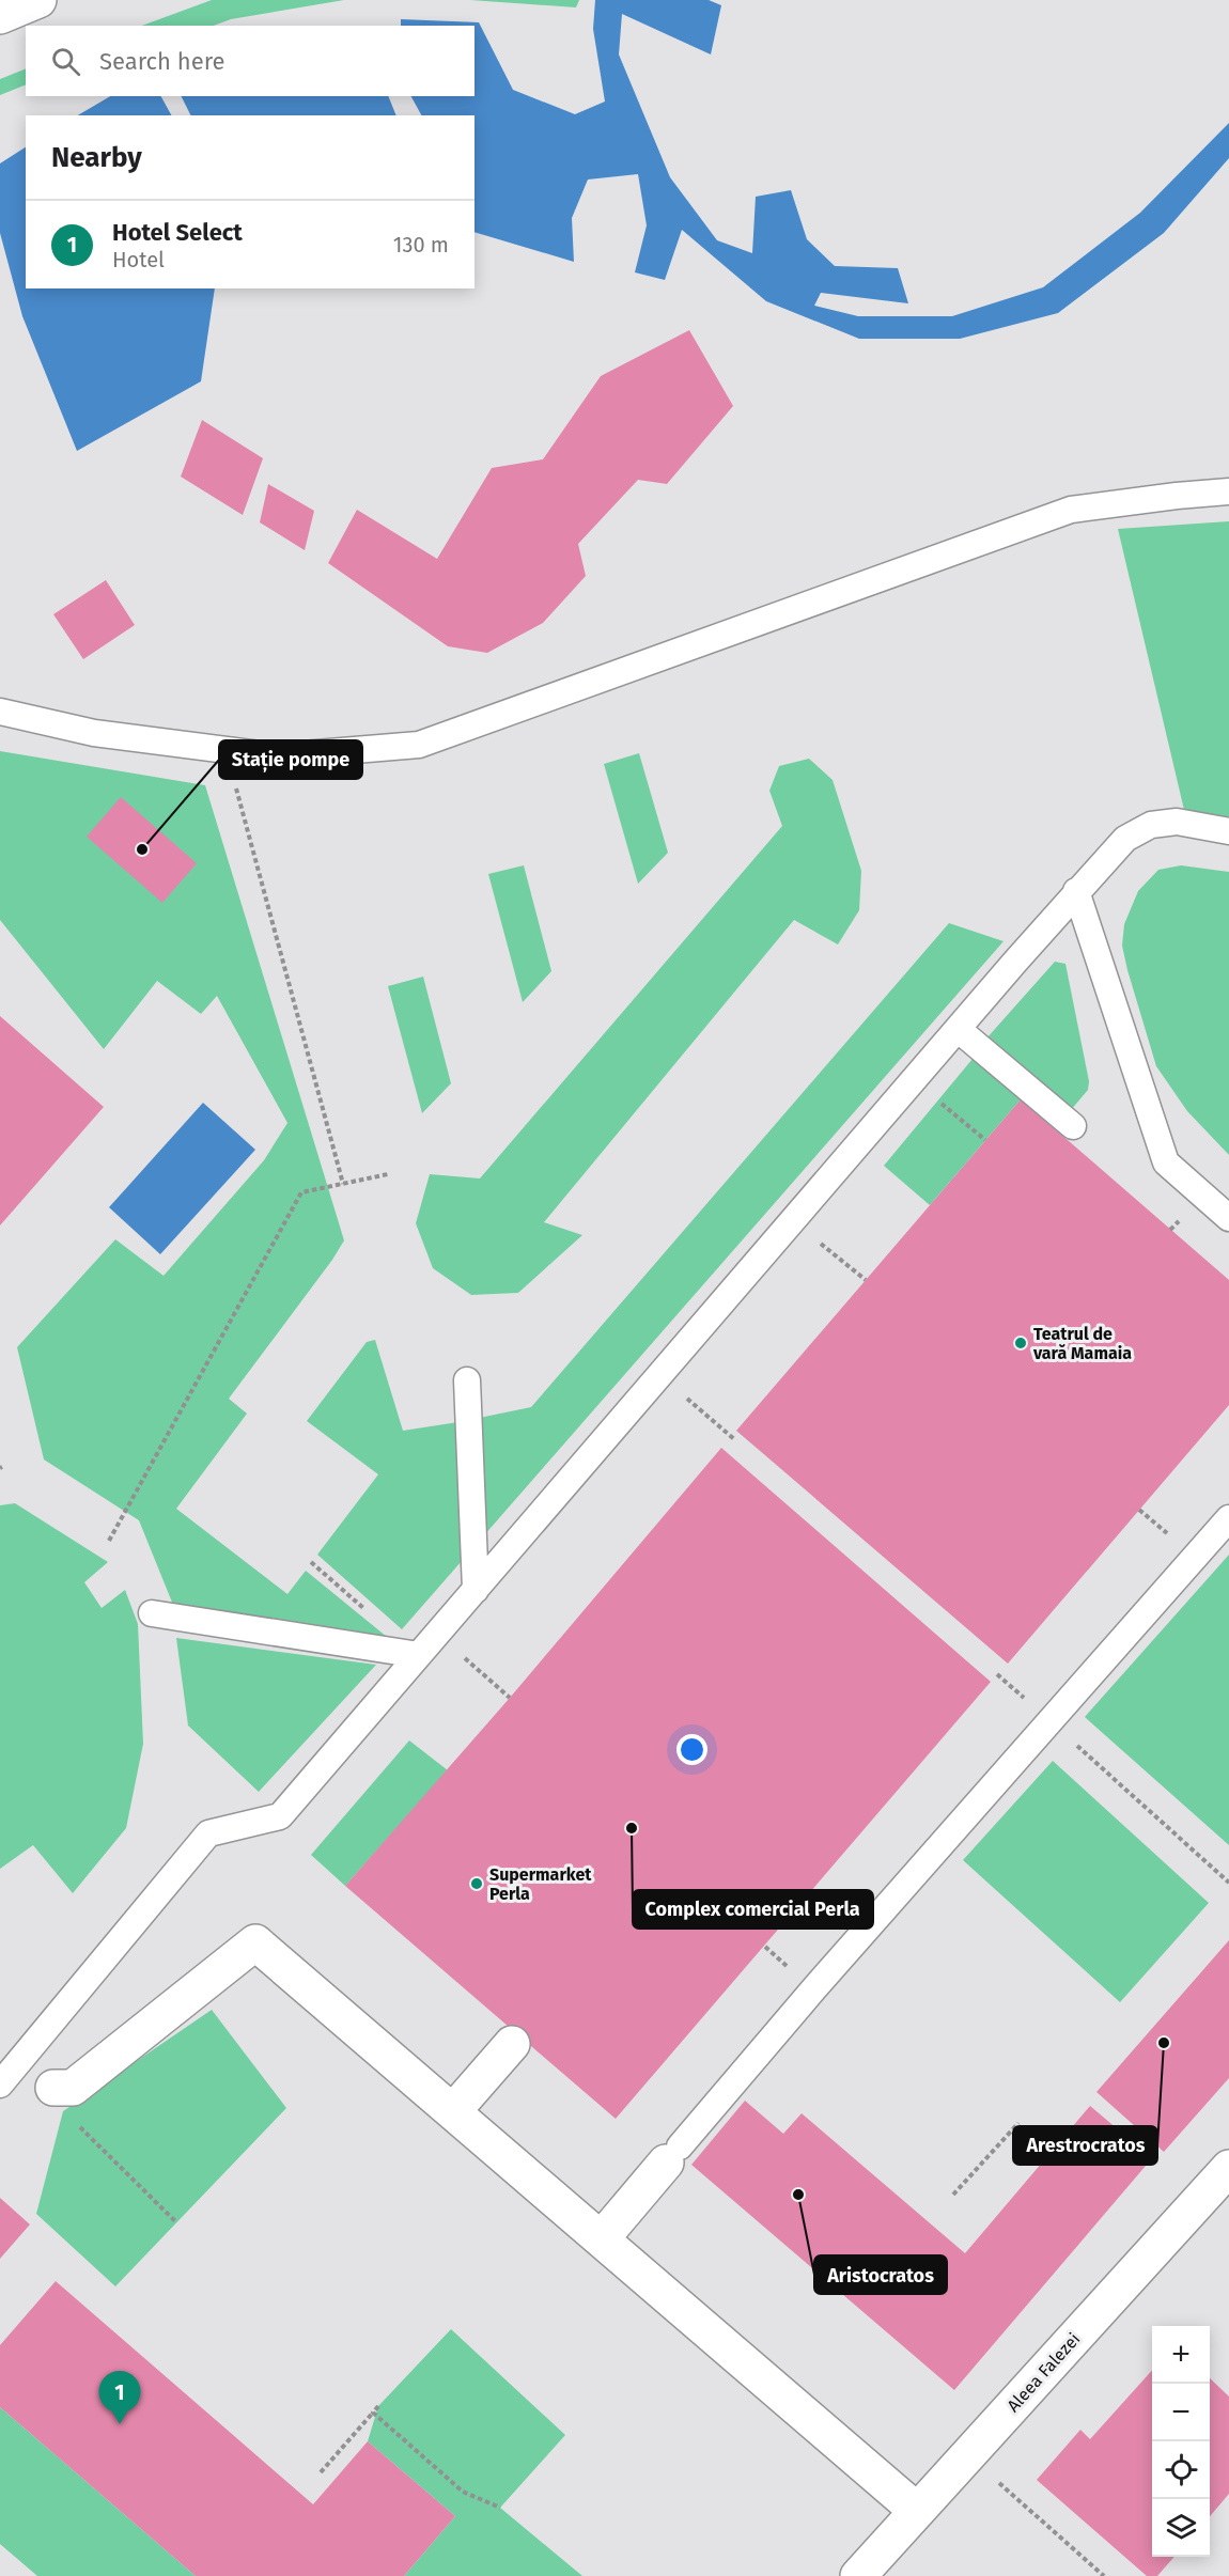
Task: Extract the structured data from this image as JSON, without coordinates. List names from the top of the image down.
{
  "streets": {
    "street": ["Aleea Falezei"]
  },
  "places": [
    "Stație pompe",
    "Teatrul de vară Mamaia",
    "Complex comercial Perla",
    "Supermarket Perla",
    "Arestrocratos",
    "Aristocratos"
  ],
  "page": {
    "search": "Search here",
    "heading": "Nearby",
    "list": [
      {
        "mark": "1",
        "name": "Hotel Select",
        "note": "Hotel",
        "value": "130 m"
      }
    ],
    "map_buttons": ["+", "−"],
    "pins": "1"
  }
}
